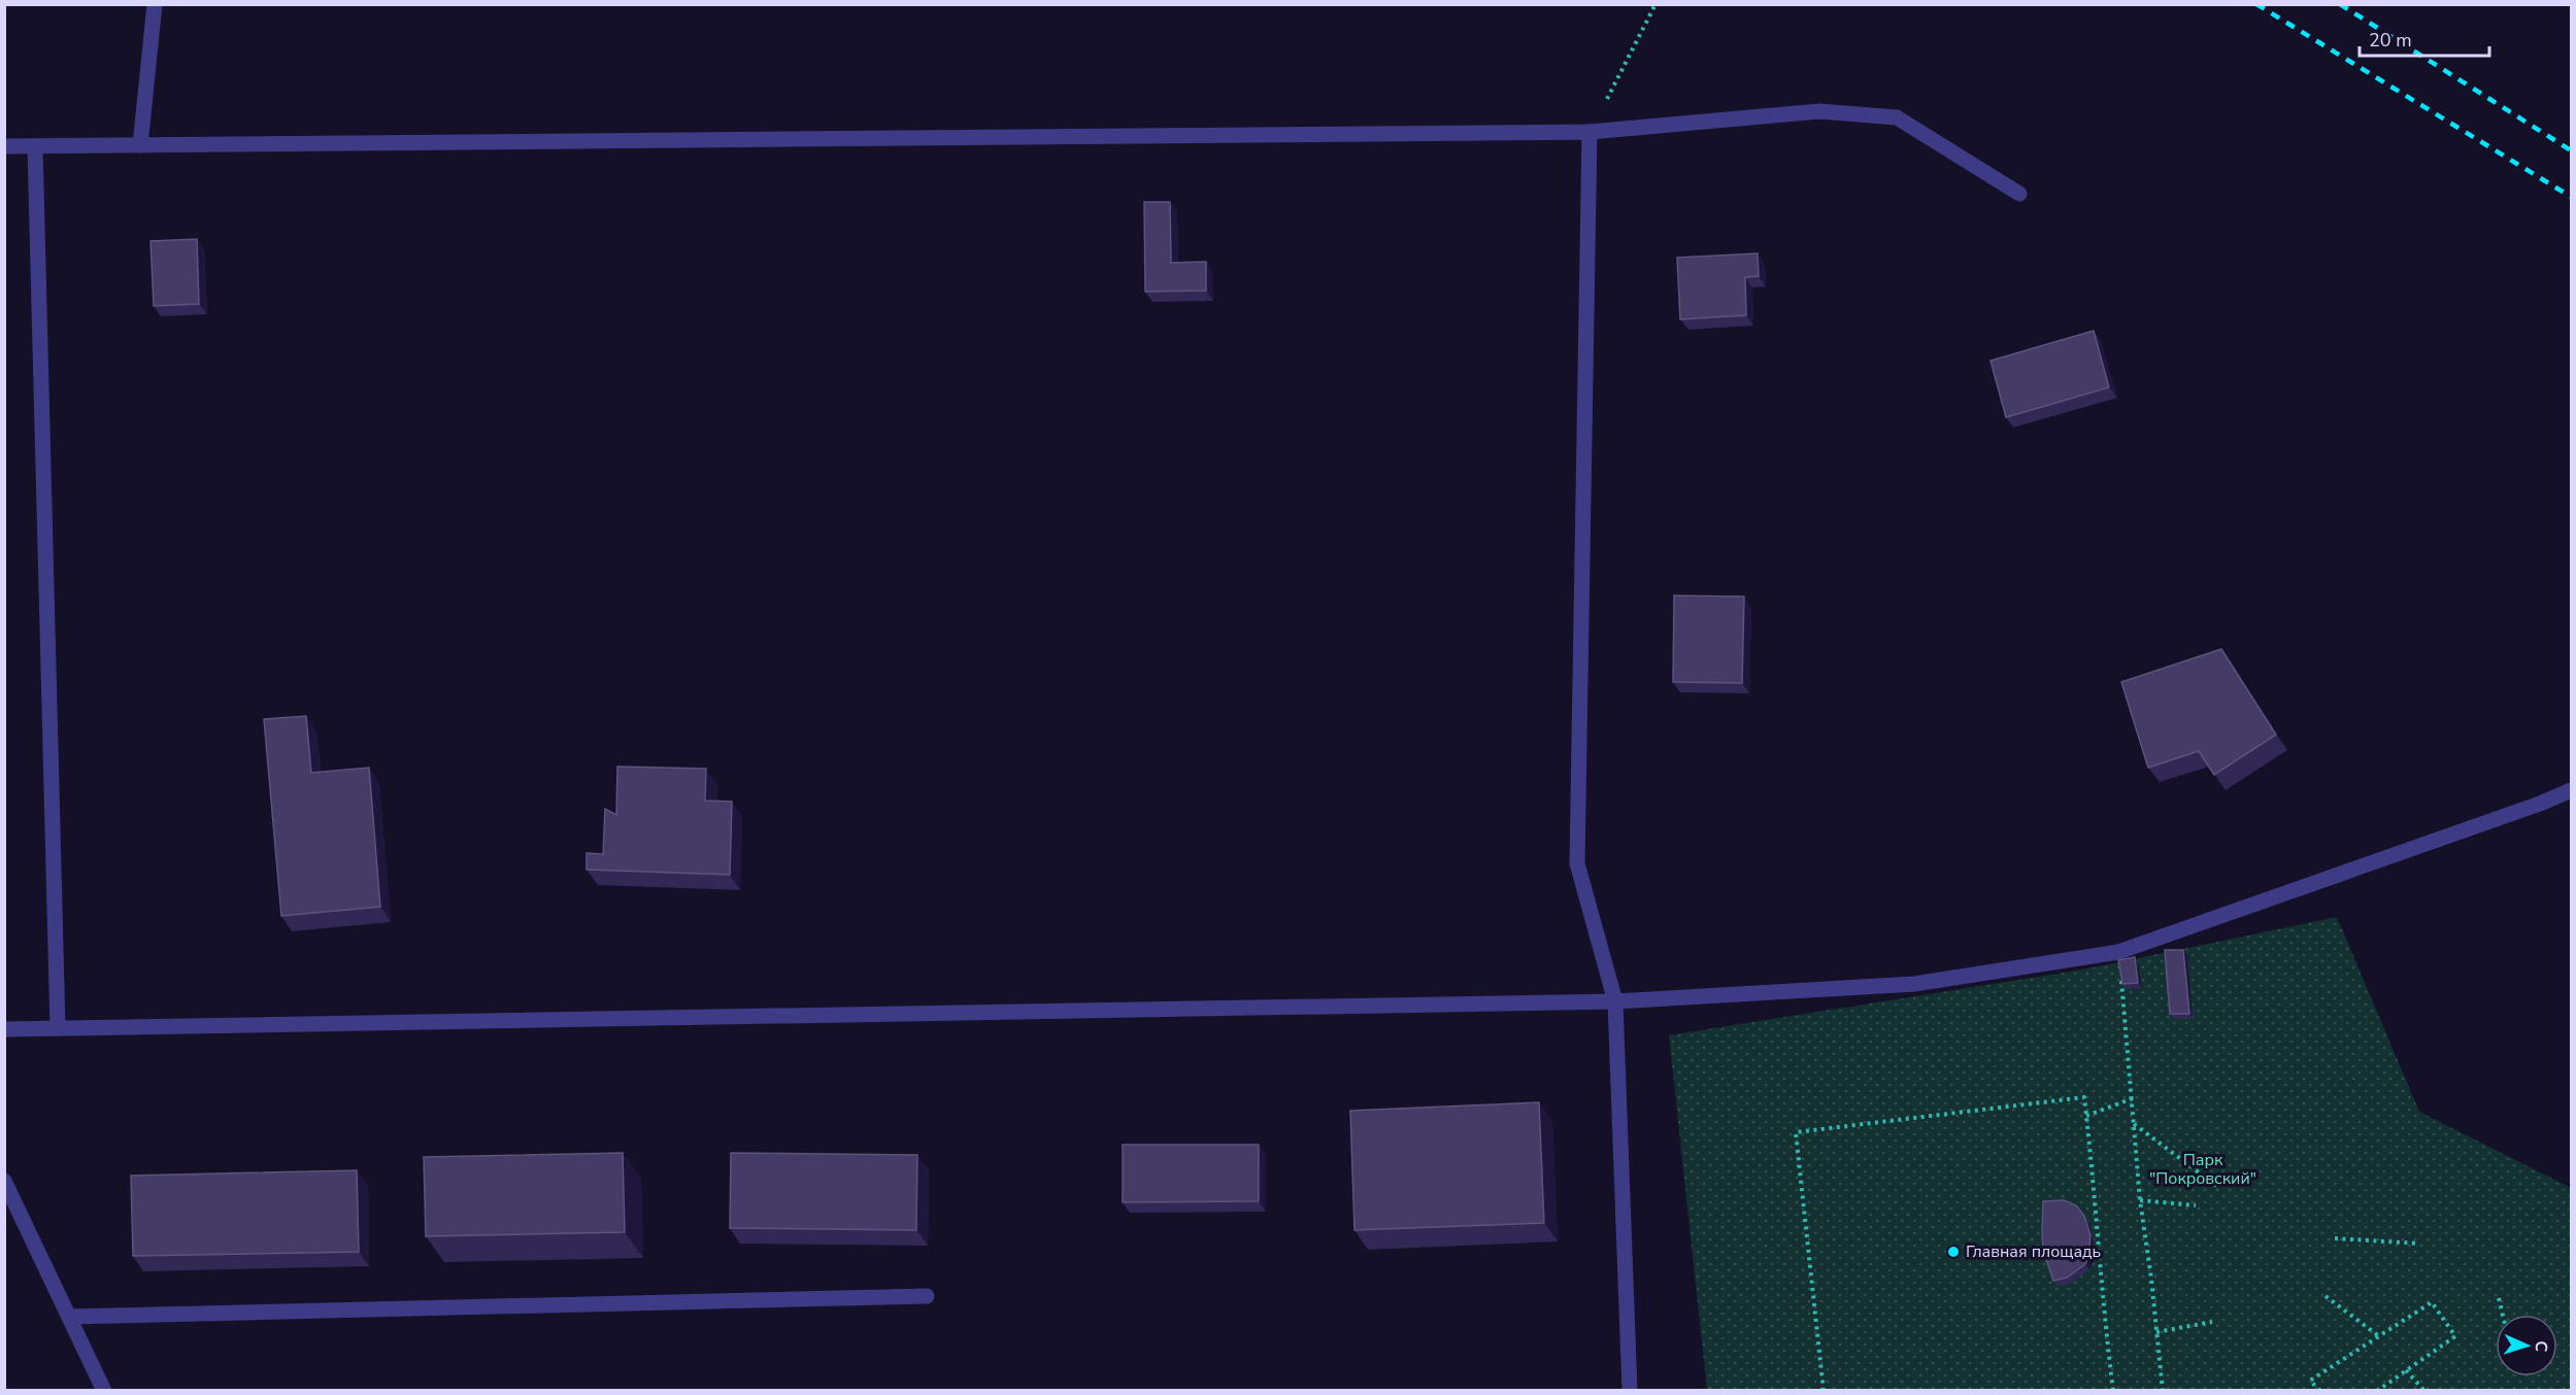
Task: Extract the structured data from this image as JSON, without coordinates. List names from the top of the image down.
{
  "parks": ["Парк \"Покровский\""],
  "places": ["Главная площадь"],
  "scale_bar": "20 m",
  "north": "right"
}
